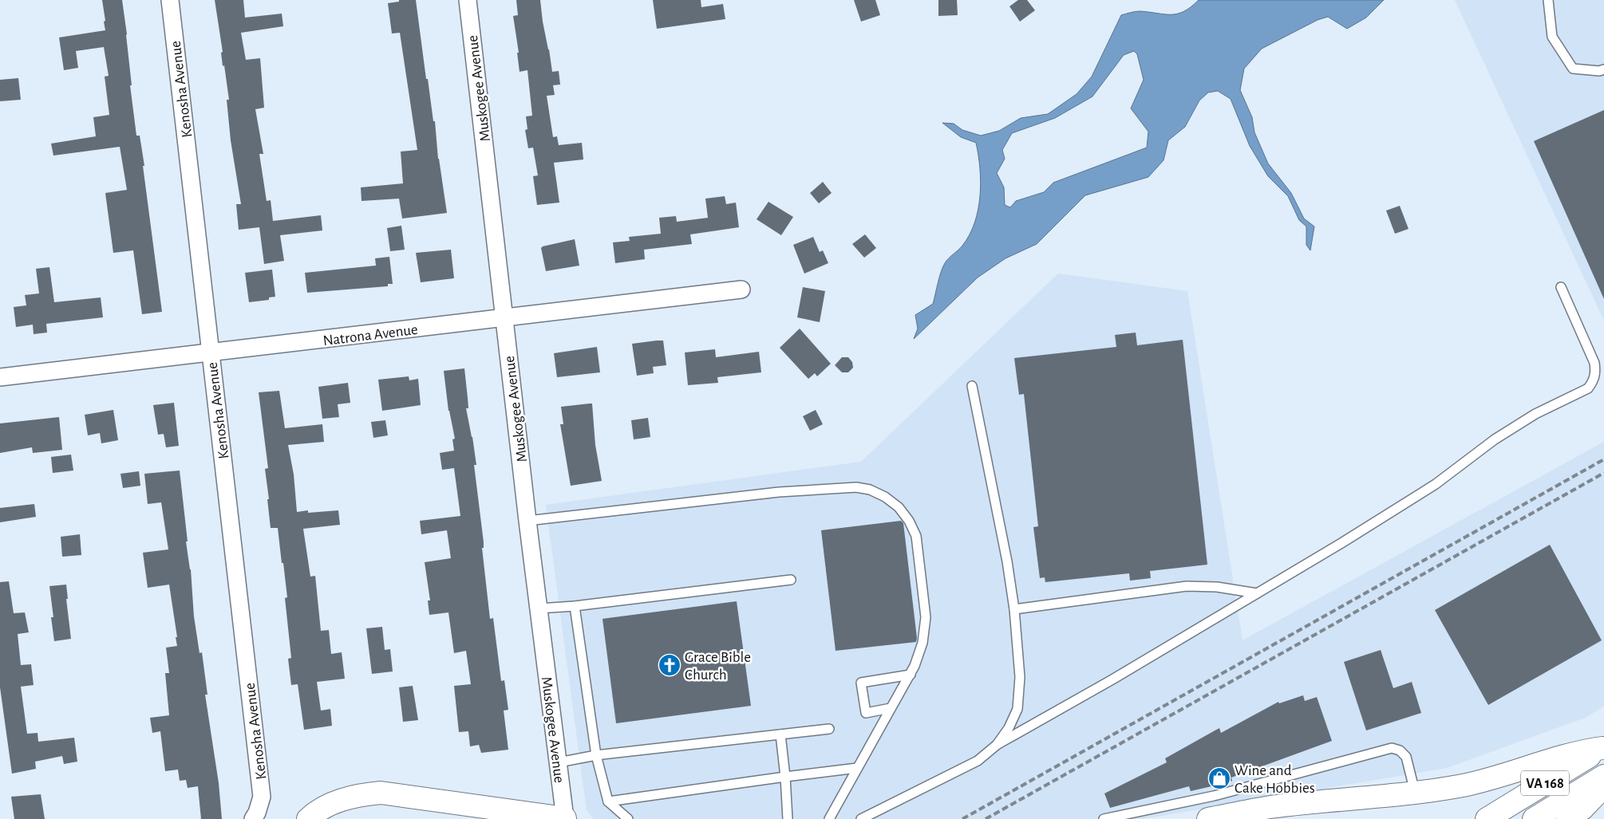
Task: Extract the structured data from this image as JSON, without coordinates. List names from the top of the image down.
{
  "streets": {
    "highway": ["VA 168"],
    "street": ["Muskogee Avenue", "Kenosha Avenue", "Natrona Avenue"]
  },
  "crossings": [
    ["Muskogee Avenue", "Natrona Avenue"],
    ["Kenosha Avenue", "Natrona Avenue"]
  ],
  "places": {
    "church": ["Grace Bible Church"],
    "shop": ["Wine and Cake Hobbies"]
  }
}
